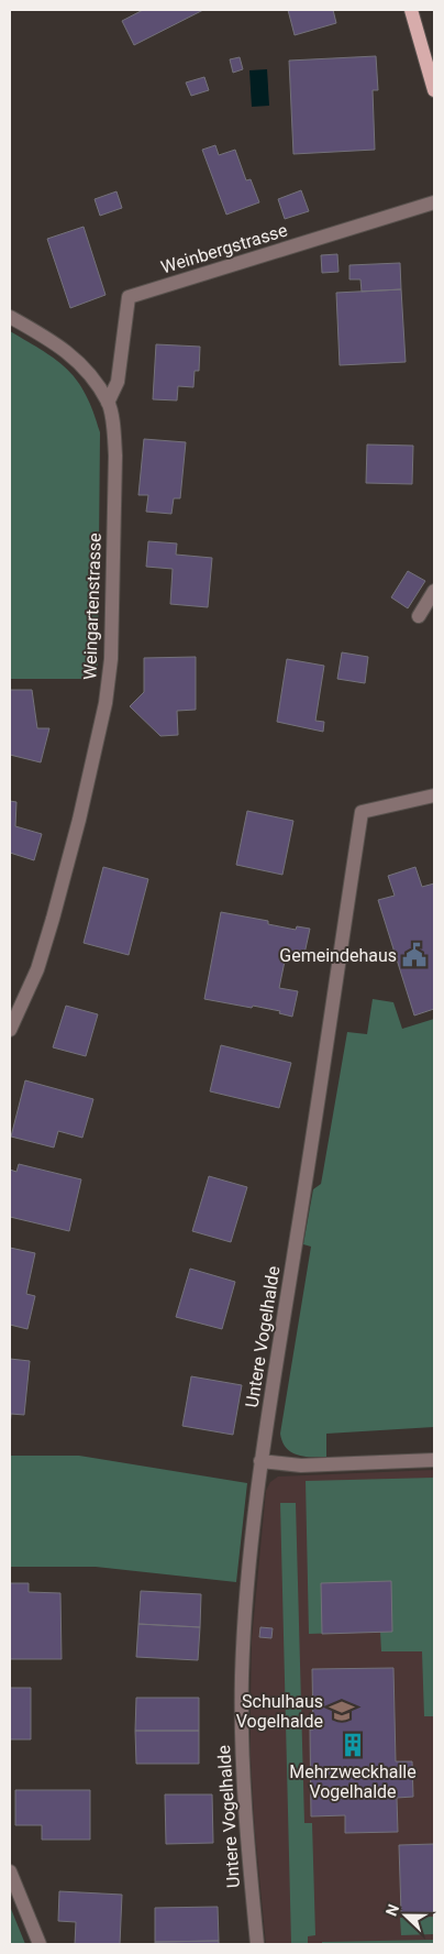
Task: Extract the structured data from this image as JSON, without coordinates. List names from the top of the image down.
{
  "streets": {
    "street": ["Weinbergstrasse", "Weingartenstrasse", "Untere Vogelhalde"]
  },
  "crossings": [
    ["Weinbergstrasse", "Weingartenstrasse"]
  ],
  "places": {
    "public building": ["Gemeindehaus"],
    "school or university": ["Schulhaus Vogelhalde"],
    "building": ["Mehrzweckhalle Vogelhalde"]
  },
  "north": "left"
}
